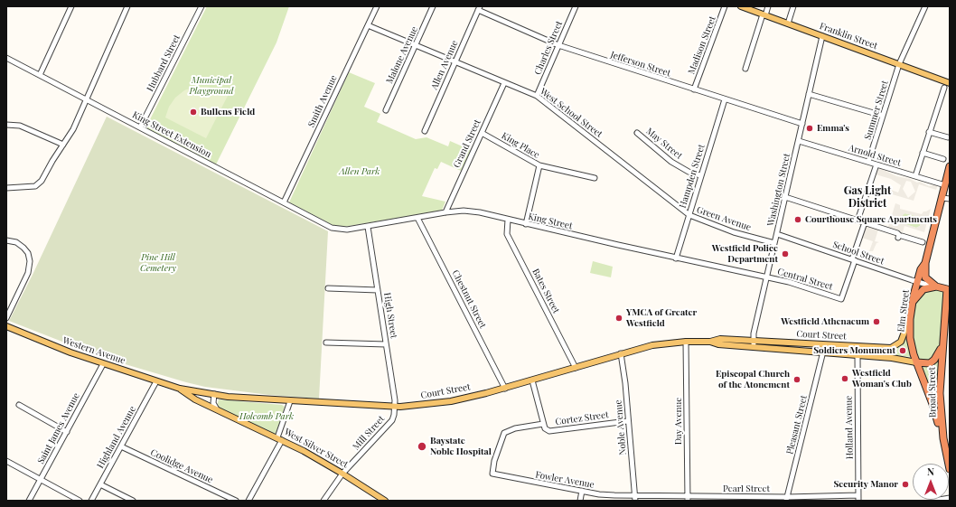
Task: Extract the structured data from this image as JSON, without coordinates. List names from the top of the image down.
{
  "streets": {
    "highway": ["Elm Street", "Broad Street"],
    "main road": [
      "Franklin Street",
      "Court Street",
      "Western Avenue",
      "West Silver Street"
    ],
    "street": [
      "Madison Street",
      "Charles Street",
      "Malone Avenue",
      "Hubbard Street",
      "Jefferson Street",
      "Allen Avenue",
      "Smith Avenue",
      "Summer Street",
      "West School Street",
      "King Street Extension",
      "Grand Street",
      "May Street",
      "King Place",
      "Arnold Street",
      "Hampden Street",
      "Washington Street",
      "Green Avenue",
      "King Street",
      "School Street",
      "Central Street",
      "Bates Street",
      "Chestnut Street",
      "High Street",
      "Cortez Street",
      "Day Avenue",
      "Pleasant Street",
      "Noble Avenue",
      "Holland Avenue",
      "Saint James Avenue",
      "Mill Street",
      "Highland Avenue",
      "Coolidge Avenue",
      "Fowler Avenue",
      "Pearl Street"
    ]
  },
  "crossings": [
    ["Franklin Street", "Summer Street"],
    ["Franklin Street", "Washington Street"],
    ["Madison Street", "Jefferson Street"],
    ["Charles Street", "Jefferson Street"],
    ["Charles Street", "West School Street"],
    ["Malone Avenue", "West School Street"],
    ["Hubbard Street", "King Street Extension"],
    ["Jefferson Street", "Allen Avenue"],
    ["Jefferson Street", "Hampden Street"],
    ["Jefferson Street", "Washington Street"],
    ["Allen Avenue", "West School Street"],
    ["Smith Avenue", "West School Street"],
    ["Smith Avenue", "King Street Extension"],
    ["Summer Street", "Arnold Street"],
    ["West School Street", "Grand Street"],
    ["West School Street", "Hampden Street"],
    ["West School Street", "Green Avenue"],
    ["King Street Extension", "King Street"],
    ["Grand Street", "King Place"],
    ["Grand Street", "King Street"],
    ["May Street", "Hampden Street"],
    ["Arnold Street", "Washington Street"],
    ["Arnold Street", "Elm Street"],
    ["Hampden Street", "Green Avenue"],
    ["Hampden Street", "King Street"],
    ["Washington Street", "Green Avenue"],
    ["Washington Street", "King Street"],
    ["Washington Street", "School Street"],
    ["Washington Street", "Central Street"],
    ["Washington Street", "Court Street"],
    ["King Street", "Central Street"],
    ["King Street", "Bates Street"],
    ["King Street", "Chestnut Street"],
    ["King Street", "High Street"],
    ["School Street", "Central Street"],
    ["School Street", "Elm Street"],
    ["Bates Street", "Court Street"],
    ["Chestnut Street", "Court Street"],
    ["Elm Street", "Court Street"],
    ["Elm Street", "Broad Street"],
    ["High Street", "Court Street"],
    ["High Street", "Mill Street"],
    ["Court Street", "Western Avenue"],
    ["Court Street", "Broad Street"],
    ["Court Street", "Day Avenue"],
    ["Court Street", "Pleasant Street"],
    ["Court Street", "Noble Avenue"],
    ["Court Street", "Holland Avenue"],
    ["Court Street", "Mill Street"],
    ["Court Street", "West Silver Street"],
    ["Western Avenue", "Saint James Avenue"],
    ["Western Avenue", "Highland Avenue"],
    ["Western Avenue", "West Silver Street"],
    ["Cortez Street", "Noble Avenue"],
    ["Cortez Street", "Fowler Avenue"],
    ["Day Avenue", "Pearl Street"],
    ["Pleasant Street", "Pearl Street"],
    ["Noble Avenue", "Fowler Avenue"],
    ["Noble Avenue", "Pearl Street"],
    ["Holland Avenue", "Pearl Street"],
    ["Mill Street", "West Silver Street"],
    ["Highland Avenue", "Coolidge Avenue"],
    ["Fowler Avenue", "Pearl Street"]
  ],
  "districts": ["Gas Light District"],
  "parks": [
    "Municipal Playground",
    "Allen Park",
    "Pine Hill Cemetery",
    "Holcomb Park"
  ],
  "places": [
    "Bullens Field",
    "Emma's",
    "Courthouse Square Apartments",
    "Westfield Police Department",
    "YMCA of Greater Westfield",
    "Westfield Athenaeum",
    "Soldiers Monument",
    "Westfield Woman's Club",
    "Episcopal Church of the Atonement",
    "Baystate Noble Hospital",
    "Security Manor"
  ],
  "north": "top"
}
